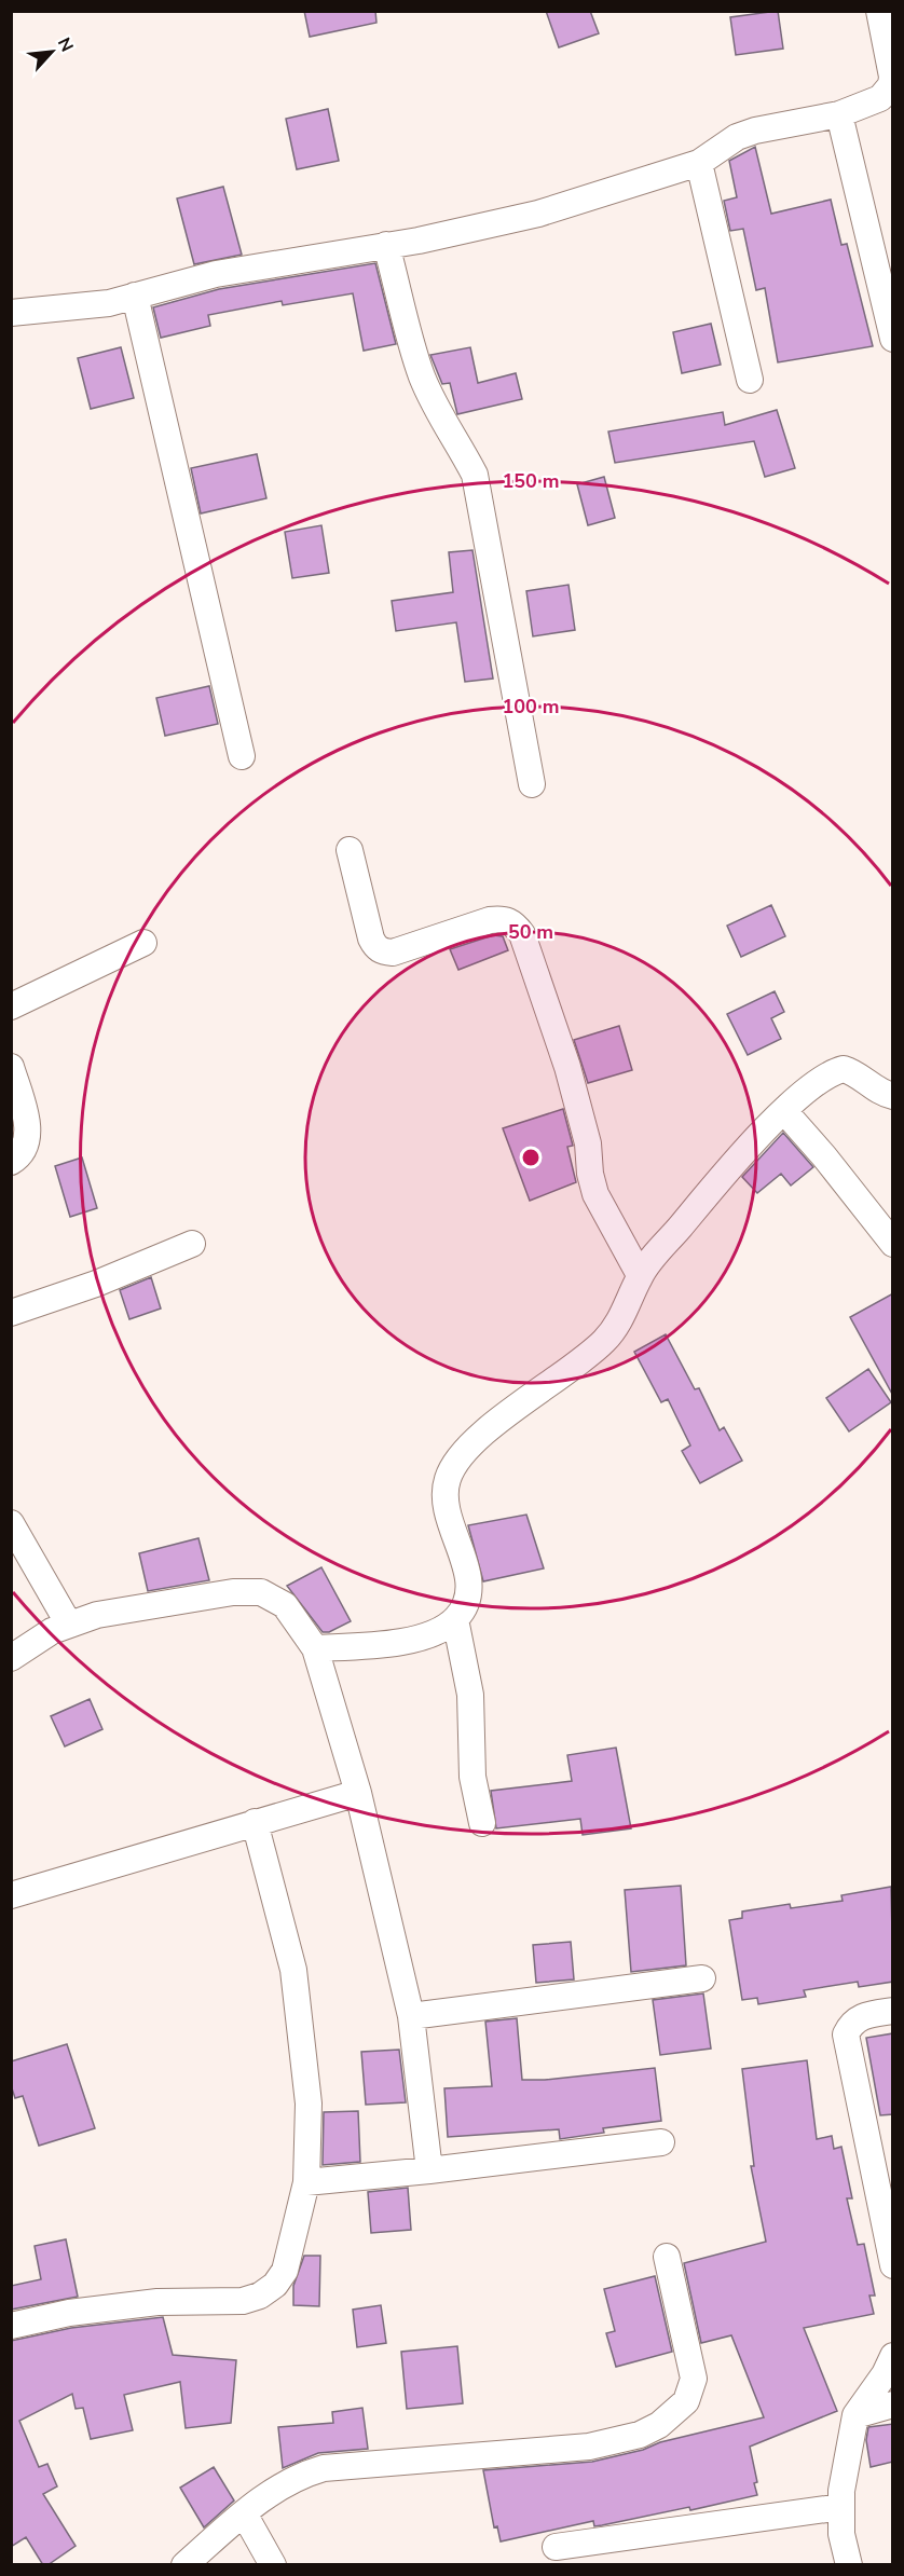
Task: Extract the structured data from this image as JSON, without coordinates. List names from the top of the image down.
{
  "north": "top right",
  "rings": ["150 m", "100 m", "50 m"]
}
